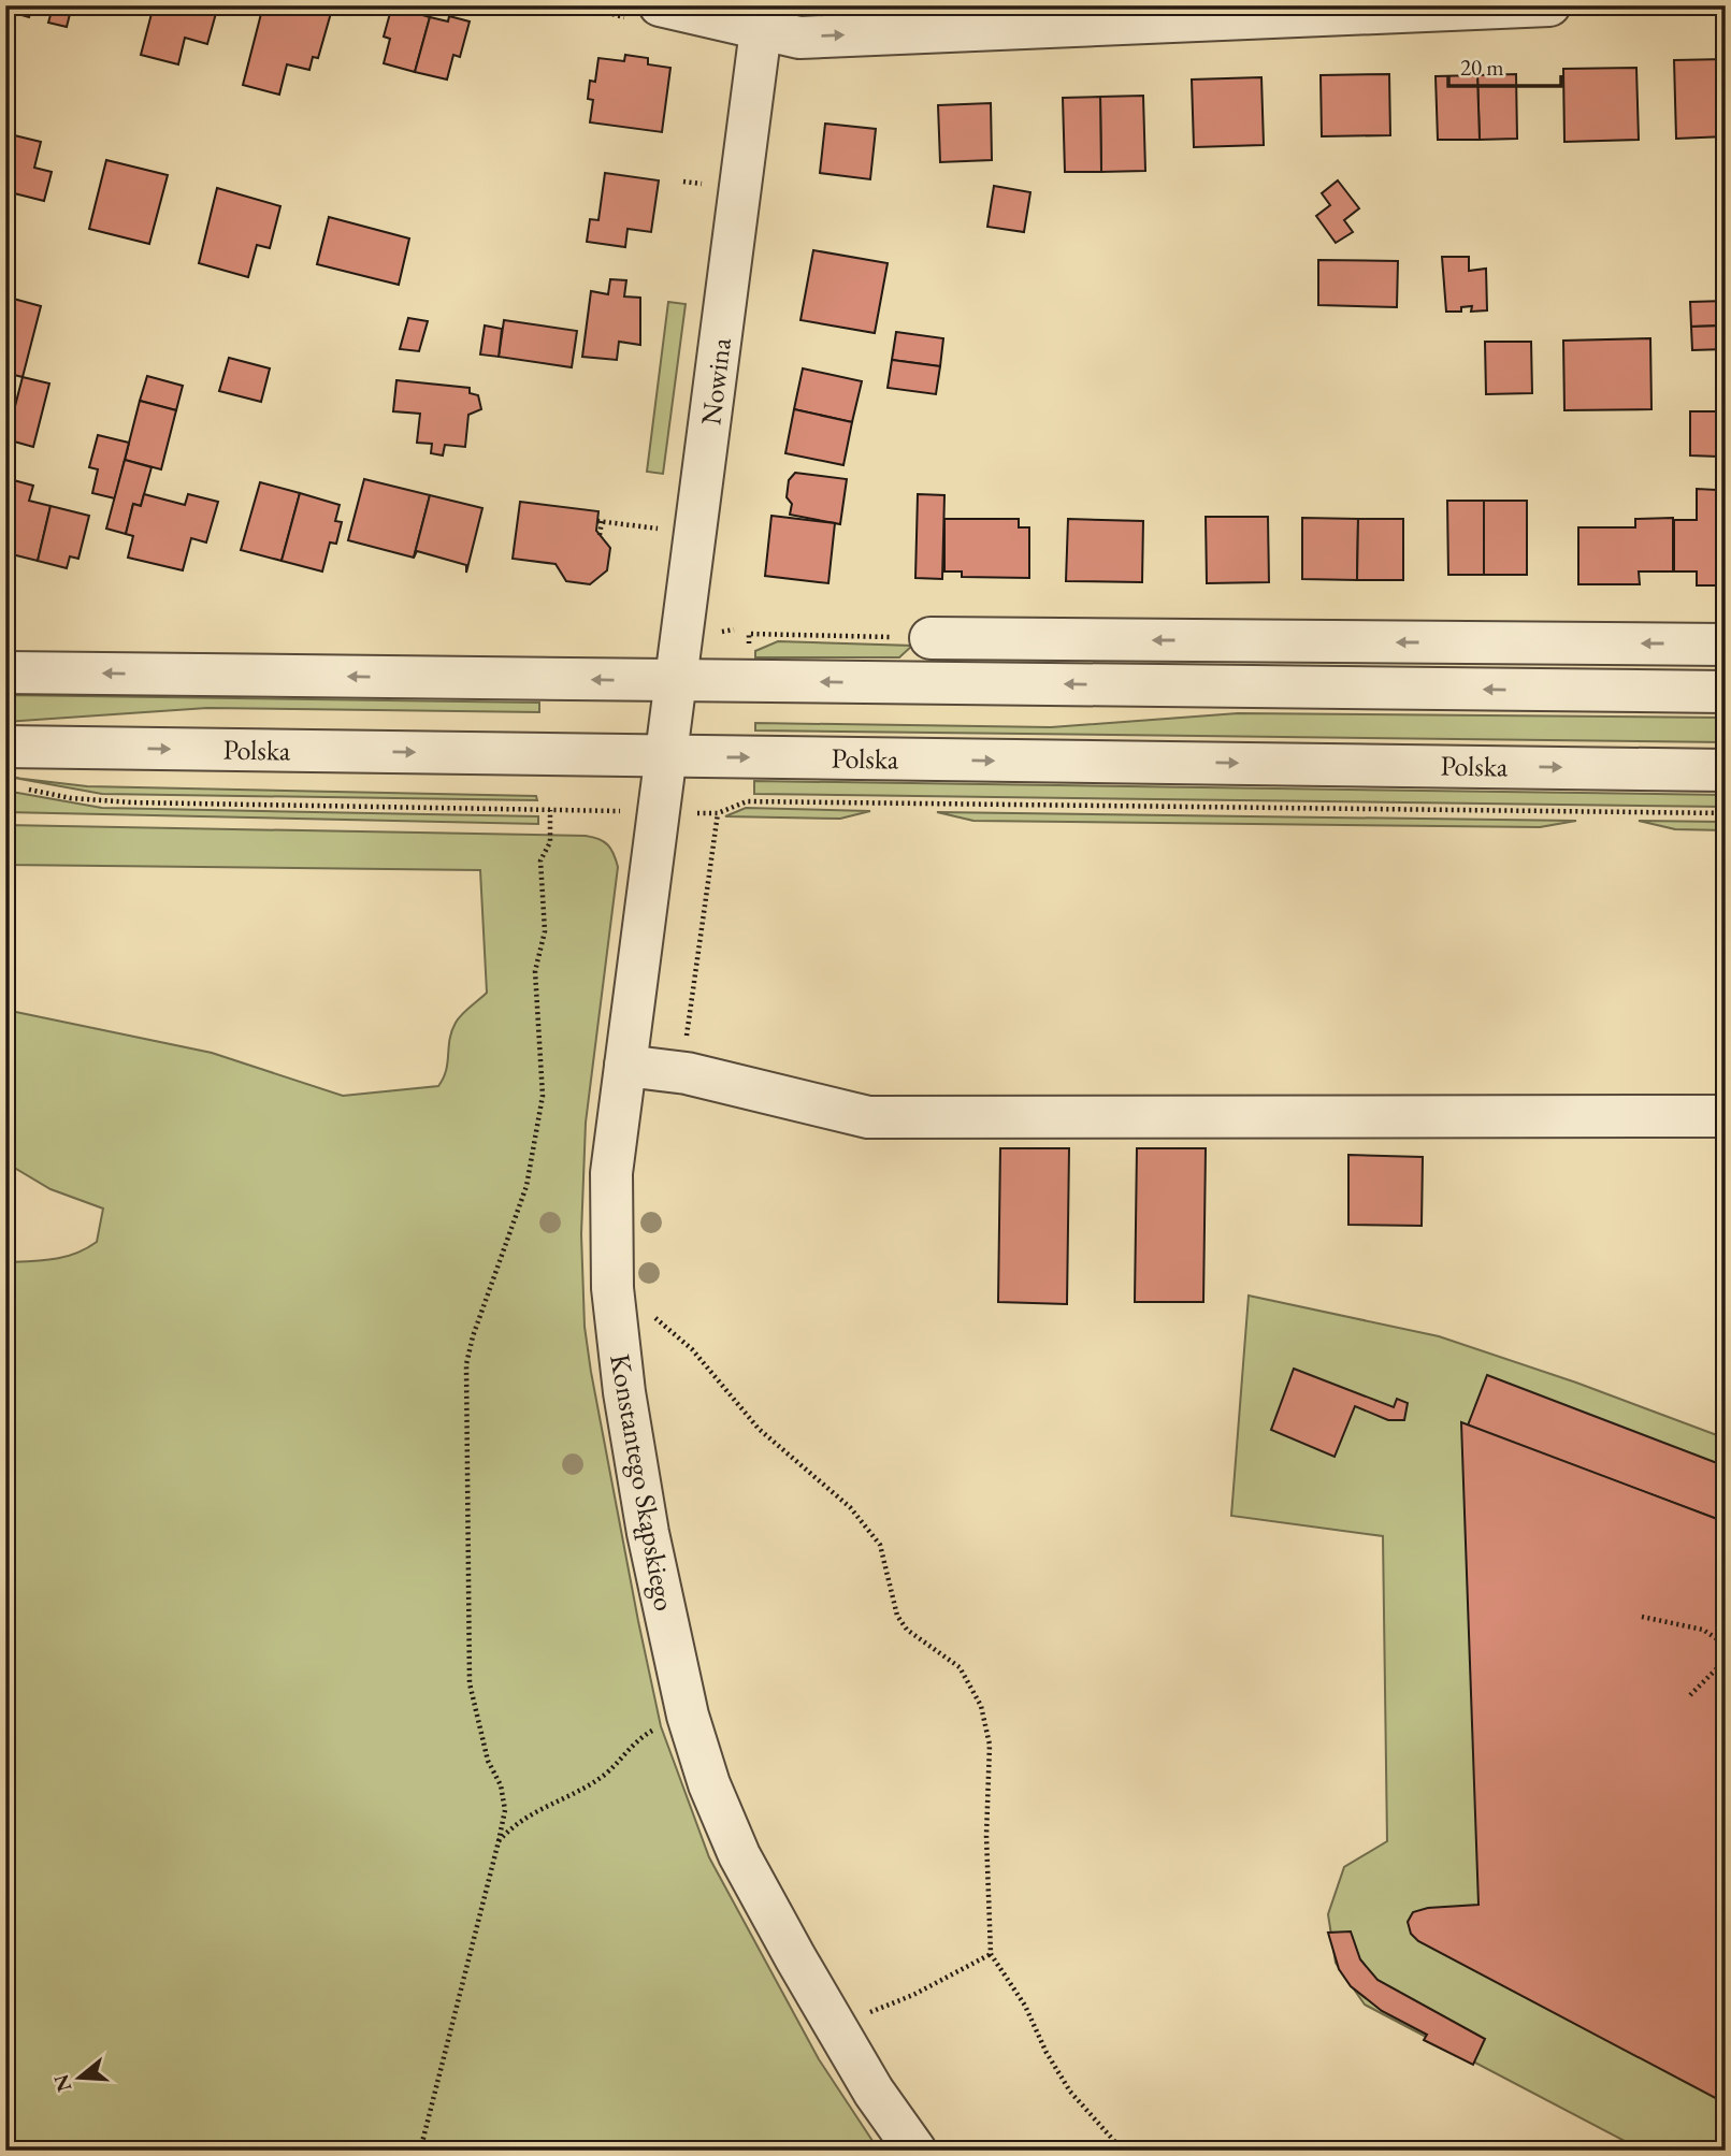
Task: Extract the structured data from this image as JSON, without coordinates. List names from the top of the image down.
{
  "streets": {
    "street": ["Nowina", "Polska", "Konstantego Skąpskiego"]
  },
  "crossings": [
    ["Nowina", "Polska"],
    ["Nowina", "Konstantego Skąpskiego"],
    ["Polska", "Konstantego Skąpskiego"]
  ],
  "scale_bar": "20 m",
  "north": "left"
}
